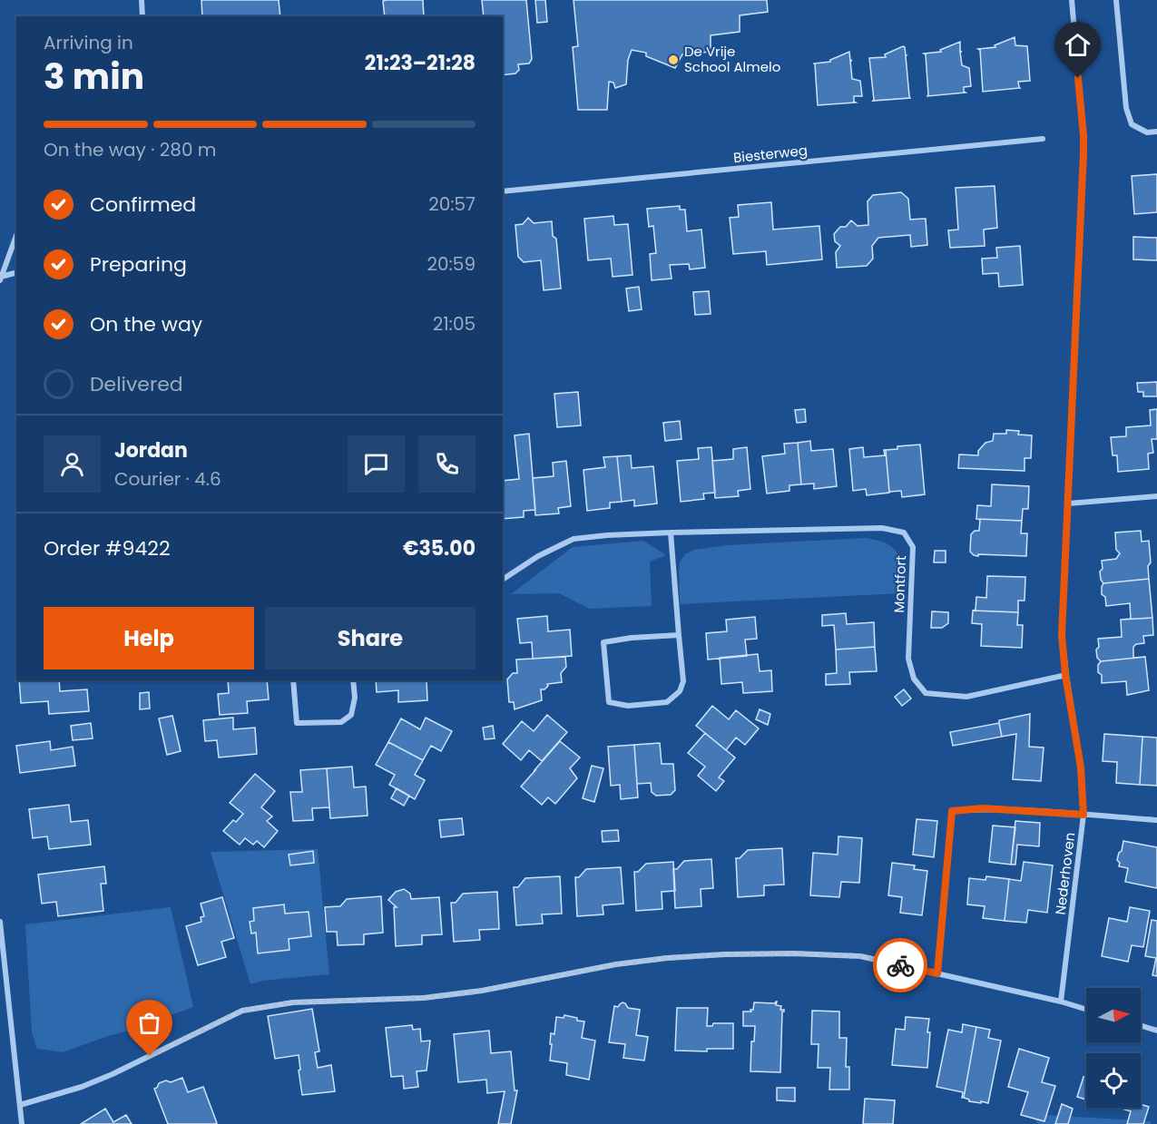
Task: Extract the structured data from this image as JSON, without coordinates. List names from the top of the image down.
{
  "streets": {
    "street": ["Biesterweg", "Montfort", "Nederhoven"]
  },
  "crossings": [
    ["Montfort", "Nederhoven"]
  ],
  "places": ["De Vrije School Almelo"],
  "north": "right",
  "page": {
    "heading": ["3 min", "Arriving in", "21:23–21:28"],
    "panel": [
      "Jordan",
      "Courier · 4.6",
      "Order #9422",
      "€35.00"
    ],
    "bar": "On the way · 280 m",
    "list": [
      ["Confirmed", "20:57"],
      ["Preparing", "20:59"],
      ["On the way", "21:05"],
      "Delivered"
    ],
    "buttons": ["Help", "Share"]
  }
}
